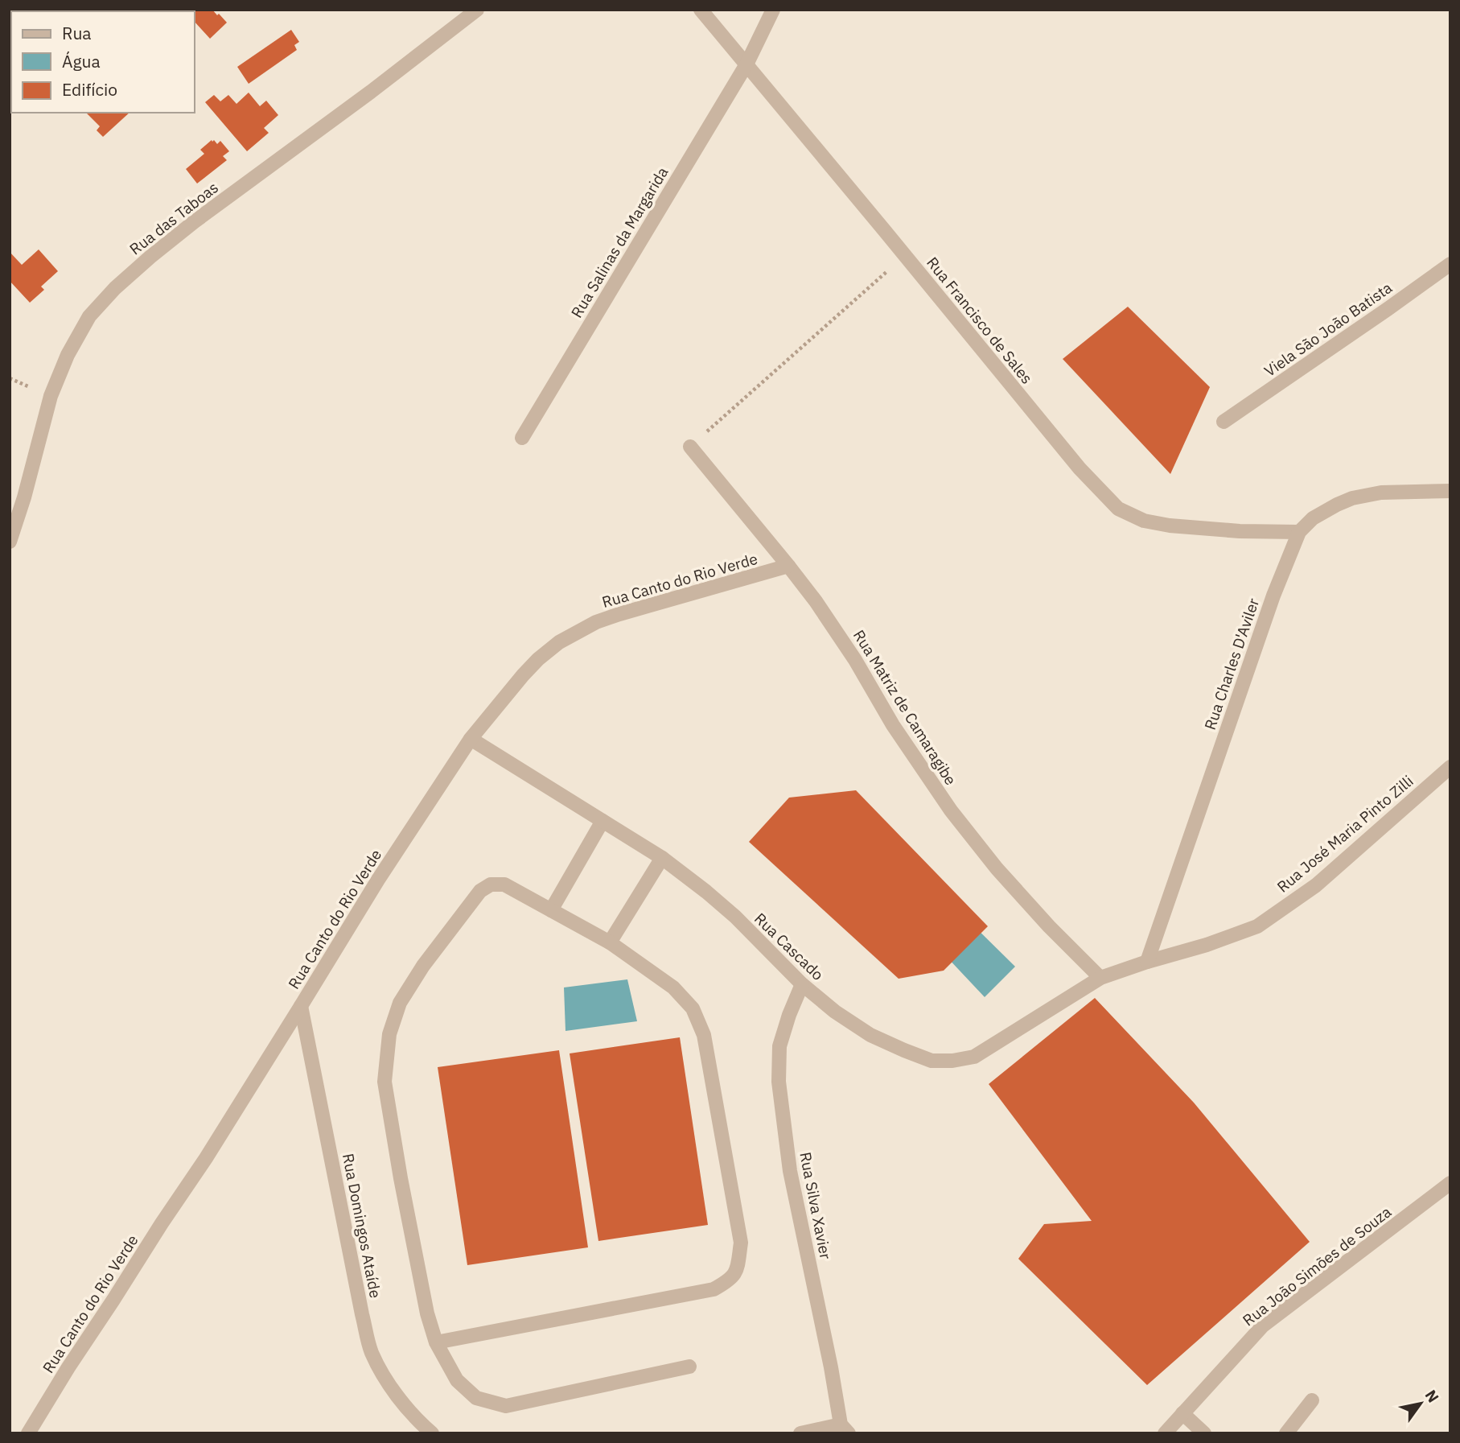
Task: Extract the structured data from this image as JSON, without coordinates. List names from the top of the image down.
{
  "streets": {
    "street": [
      "Rua das Taboas",
      "Rua Salinas da Margarida",
      "Rua Francisco de Sales",
      "Viela São João Batista",
      "Rua Canto do Rio Verde",
      "Rua Charles D'Aviler",
      "Rua Matriz de Camaragibe",
      "Rua José Maria Pinto Zilli",
      "Rua Cascado",
      "Rua Silva Xavier",
      "Rua Domingos Ataíde",
      "Rua João Simões de Souza"
    ]
  },
  "crossings": [
    ["Rua Salinas da Margarida", "Rua Francisco de Sales"],
    ["Rua Francisco de Sales", "Rua Charles D'Aviler"],
    ["Rua Canto do Rio Verde", "Rua Matriz de Camaragibe"],
    ["Rua Canto do Rio Verde", "Rua Cascado"],
    ["Rua Canto do Rio Verde", "Rua Domingos Ataíde"],
    ["Rua Charles D'Aviler", "Rua José Maria Pinto Zilli"],
    ["Rua Matriz de Camaragibe", "Rua José Maria Pinto Zilli"],
    ["Rua Matriz de Camaragibe", "Rua Cascado"],
    ["Rua José Maria Pinto Zilli", "Rua Cascado"],
    ["Rua Cascado", "Rua Silva Xavier"]
  ],
  "legend": ["Rua", "Água", "Edifício"],
  "north": "top right"
}
